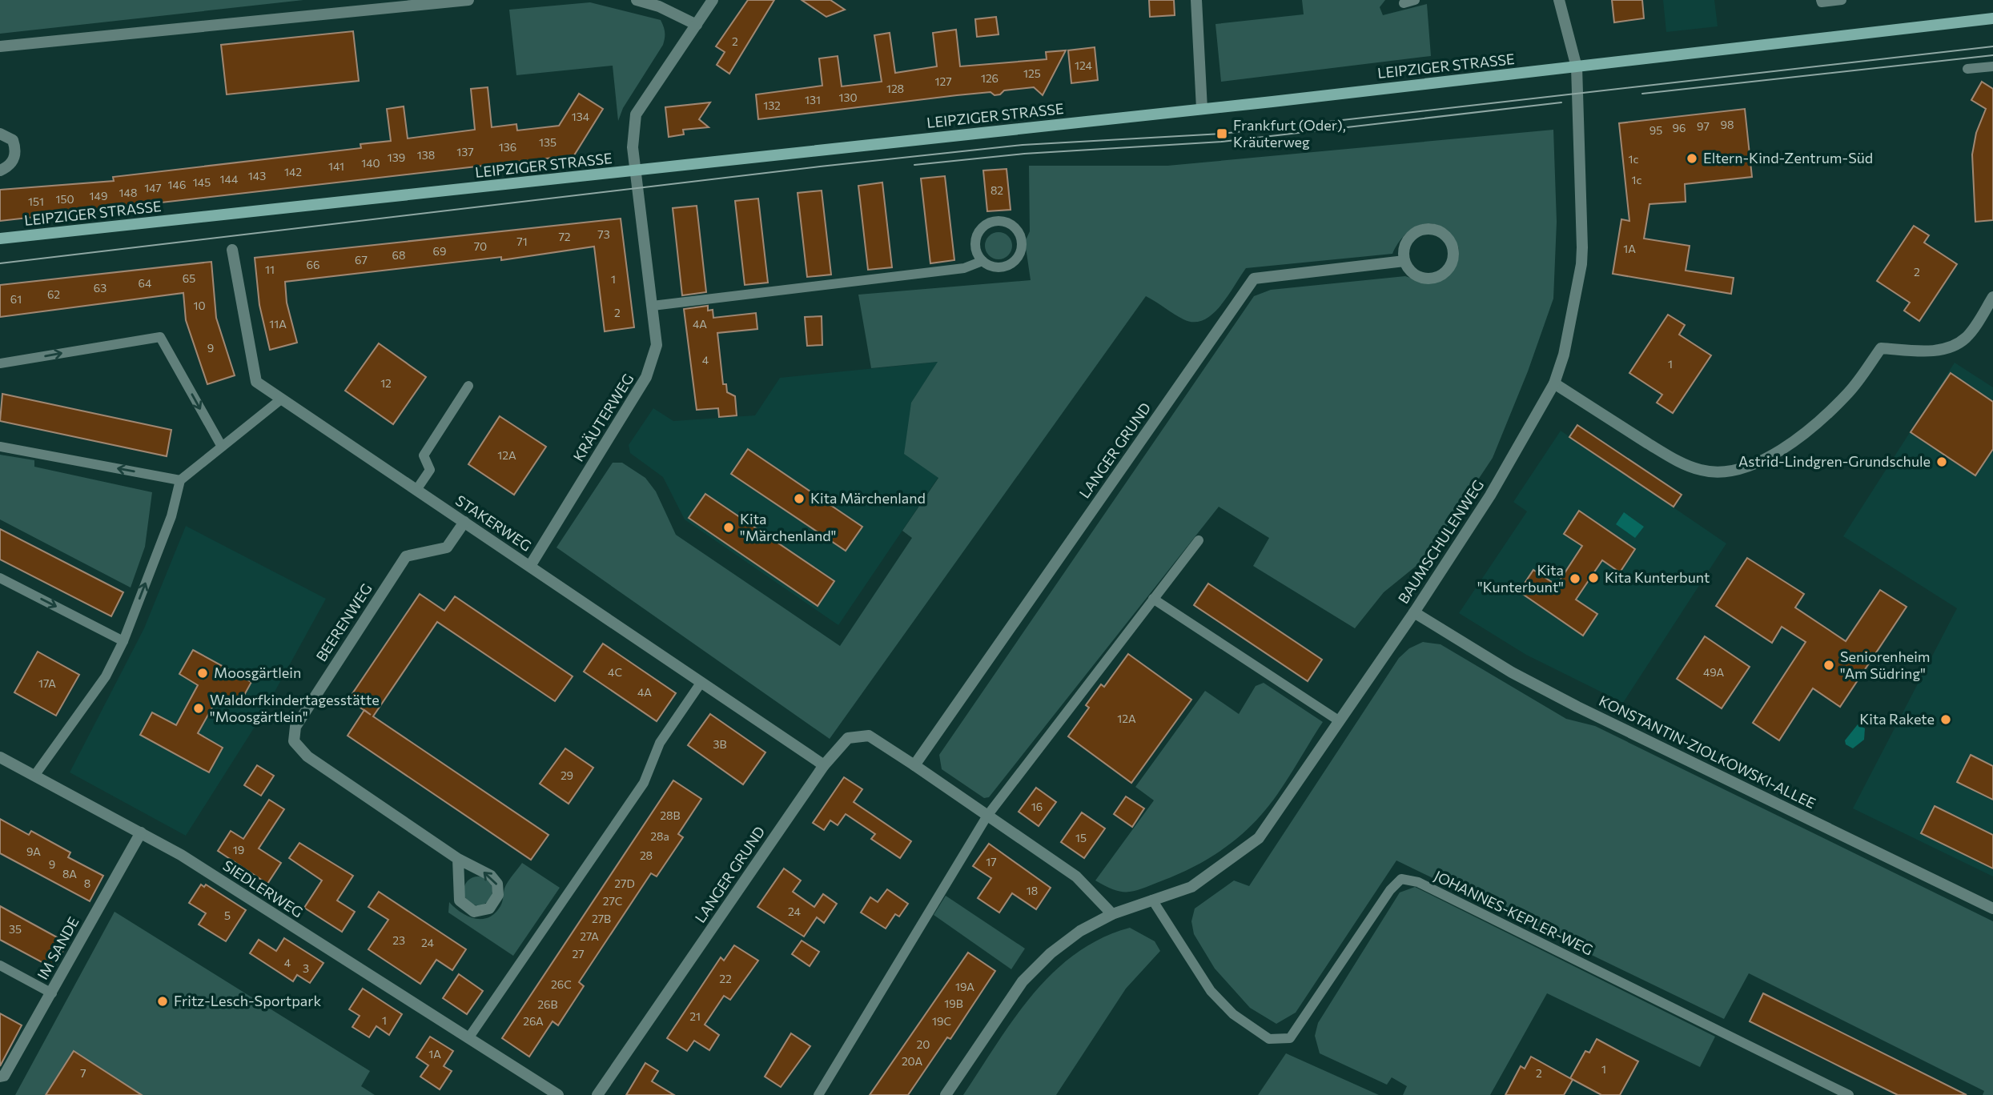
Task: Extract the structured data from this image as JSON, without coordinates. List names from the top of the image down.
{
  "streets": {
    "street": [
      "LEIPZIGER STRASSE",
      "KRÄUTERWEG",
      "LANGER GRUND",
      "STAKERWEG",
      "BAUMSCHULENWEG",
      "BEERENWEG",
      "KONSTANTIN-ZIOLKOWSKI-ALLEE",
      "SIEDLERWEG",
      "IM SANDE"
    ],
    "lane": ["JOHANNES-KEPLER-WEG"]
  },
  "crossings": [
    ["LEIPZIGER STRASSE", "KRÄUTERWEG"],
    ["LEIPZIGER STRASSE", "BAUMSCHULENWEG"],
    ["KRÄUTERWEG", "STAKERWEG"],
    ["LANGER GRUND", "STAKERWEG"],
    ["STAKERWEG", "BEERENWEG"],
    ["BAUMSCHULENWEG", "KONSTANTIN-ZIOLKOWSKI-ALLEE"],
    ["BAUMSCHULENWEG", "JOHANNES-KEPLER-WEG"],
    ["SIEDLERWEG", "IM SANDE"]
  ],
  "places": {
    "transit": ["Frankfurt (Oder), Kräuterweg"],
    "other": [
      "Eltern-Kind-Zentrum-Süd",
      "Astrid-Lindgren-Grundschule",
      "Kita Märchenland",
      "Kita \"Märchenland\"",
      "Kita Kunterbunt",
      "Kita \"Kunterbunt\"",
      "Seniorenheim \"Am Südring\"",
      "Moosgärtlein",
      "Waldorfkindertagesstätte \"Moosgärtlein\"",
      "Kita Rakete",
      "Fritz-Lesch-Sportpark"
    ]
  },
  "house_numbers": [
    "2",
    "124",
    "125",
    "126",
    "127",
    "128",
    "130",
    "131",
    "132",
    "134",
    "98",
    "97",
    "96",
    "95",
    "135",
    "136",
    "137",
    "138",
    "139",
    "1c",
    "140",
    "141",
    "142",
    "143",
    "144",
    "1c",
    "145",
    "146",
    "147",
    "82",
    "148",
    "149",
    "150",
    "151",
    "73",
    "72",
    "71",
    "70",
    "1A",
    "69",
    "68",
    "67",
    "66",
    "11",
    "2",
    "65",
    "1",
    "64",
    "63",
    "62",
    "61",
    "10",
    "2",
    "11A",
    "4A",
    "9",
    "4",
    "1",
    "12",
    "12A",
    "4C",
    "49A",
    "17A",
    "4A",
    "12A",
    "3B",
    "29",
    "16",
    "28B",
    "28a",
    "15",
    "19",
    "9A",
    "28",
    "17",
    "9",
    "8A",
    "8",
    "27D",
    "18",
    "27C",
    "24",
    "5",
    "27B",
    "35",
    "27A",
    "23",
    "24",
    "27",
    "4",
    "3",
    "22",
    "26C",
    "19A",
    "19B",
    "26B",
    "21",
    "1",
    "26A",
    "19C",
    "20",
    "1A",
    "20A",
    "1",
    "7",
    "2"
  ]
}
